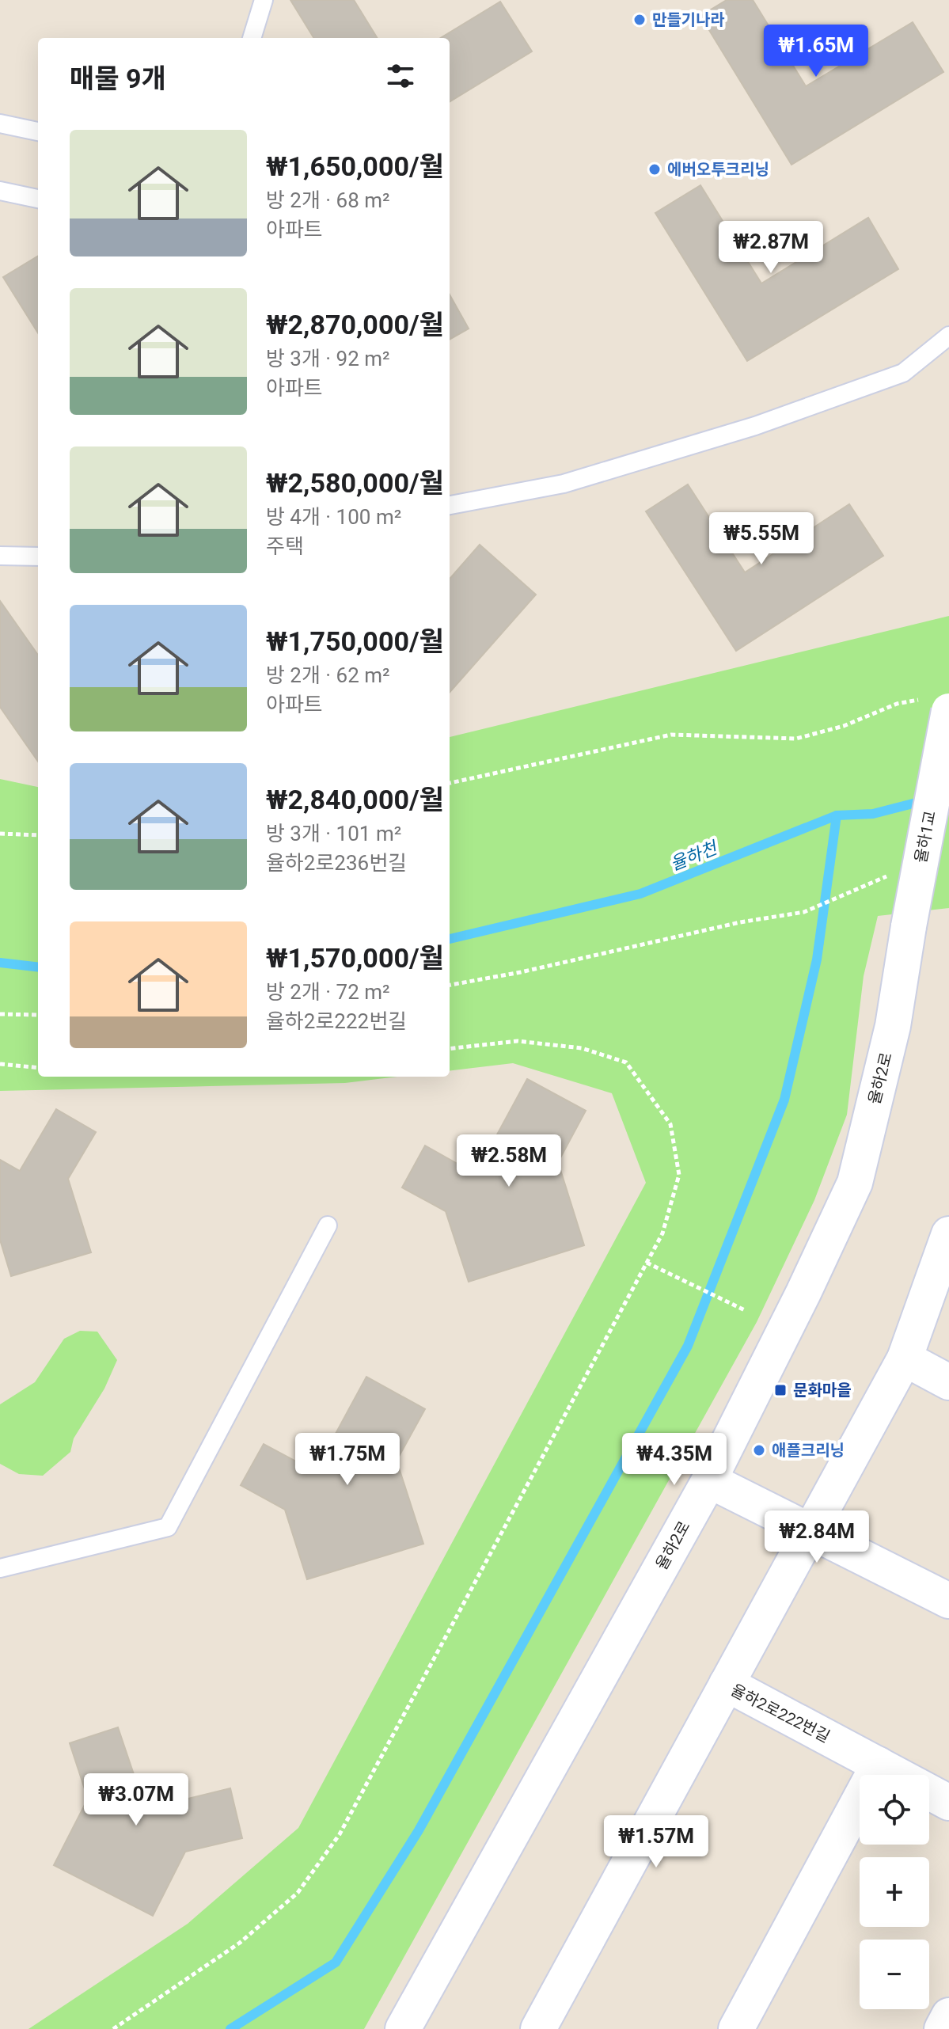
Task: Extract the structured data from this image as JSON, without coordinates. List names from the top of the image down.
{
  "streets": {
    "street": ["율하1교", "율하2로", "율하2로222번길"]
  },
  "crossings": [
    ["율하1교", "율하2로"]
  ],
  "water": ["율하천"],
  "places": {
    "other": ["만들기나라", "에버오투크리닝", "애플크리닝"],
    "transit": ["문화마을"]
  },
  "page": {
    "price": [
      "₩1.65M",
      "₩2.87M",
      "₩5.55M",
      "₩2.58M",
      "₩1.75M",
      "₩4.35M",
      "₩2.84M",
      "₩3.07M",
      "₩1.57M"
    ],
    "heading": "매물 9개",
    "list": [
      {
        "name": "₩1,650,000/월",
        "note": "방 2개 · 68 m² · 아파트"
      },
      {
        "name": "₩2,870,000/월",
        "note": "방 3개 · 92 m² · 아파트"
      },
      {
        "name": "₩2,580,000/월",
        "note": "방 4개 · 100 m² · 주택"
      },
      {
        "name": "₩1,750,000/월",
        "note": "방 2개 · 62 m² · 아파트"
      },
      {
        "name": "₩2,840,000/월",
        "note": "방 3개 · 101 m² · 율하2로236번길"
      },
      {
        "name": "₩1,570,000/월",
        "note": "방 2개 · 72 m² · 율하2로222번길"
      }
    ],
    "map_buttons": ["+", "−"]
  }
}
